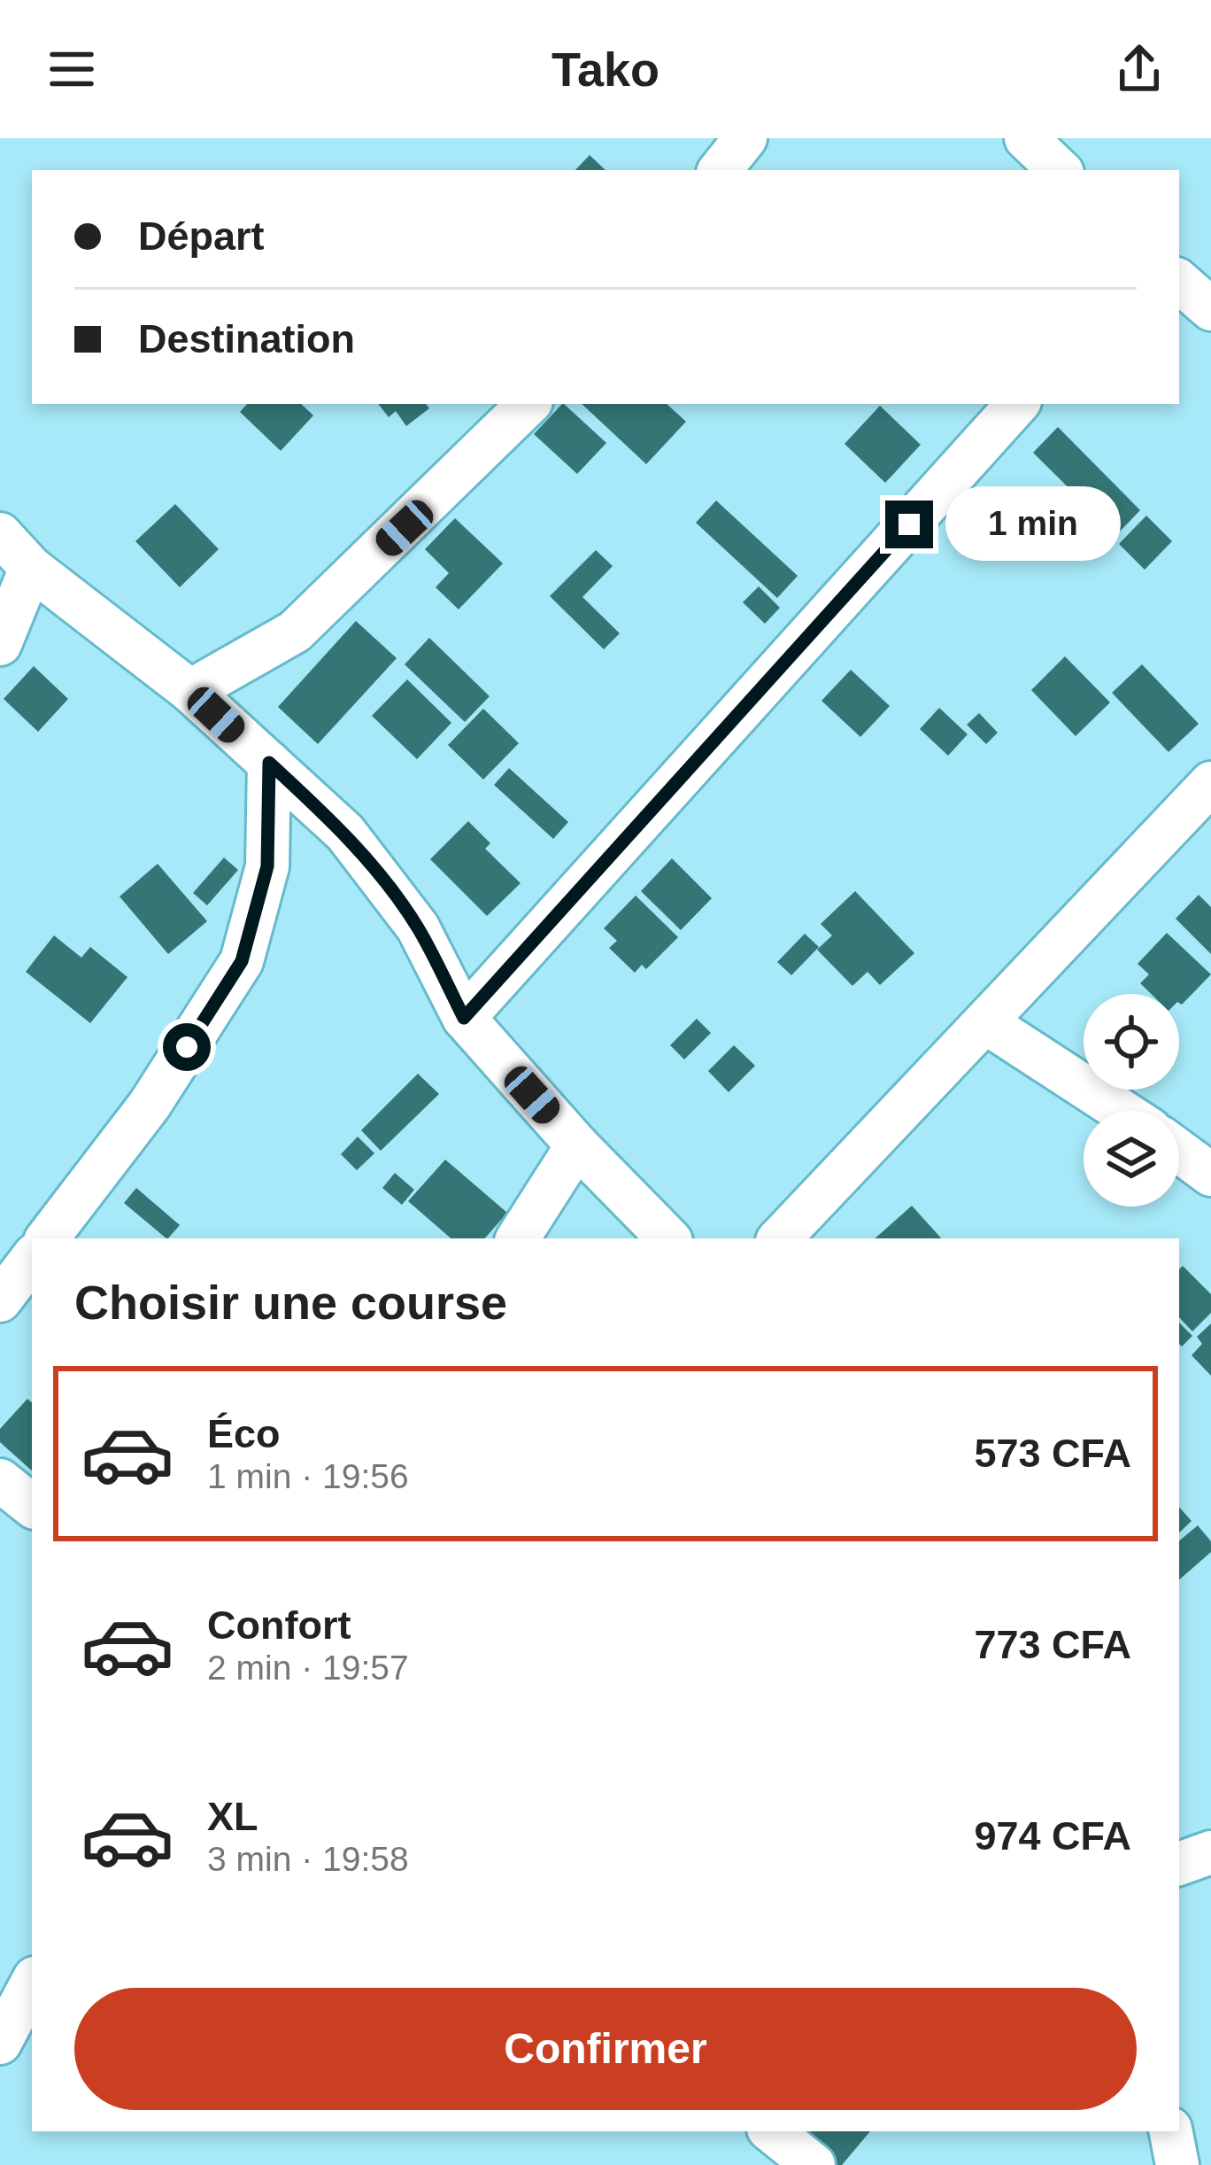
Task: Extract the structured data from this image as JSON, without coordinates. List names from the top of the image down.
{
  "page": {
    "header": "Tako",
    "banner": ["Départ", "Destination"],
    "bubble": "1 min",
    "heading": "Choisir une course",
    "list": [
      {
        "name": "Éco",
        "note": "1 min · 19:56",
        "value": "573 CFA"
      },
      {
        "name": "Confort",
        "note": "2 min · 19:57",
        "value": "773 CFA"
      },
      {
        "name": "XL",
        "note": "3 min · 19:58",
        "value": "974 CFA"
      }
    ],
    "buttons": "Confirmer"
  }
}
